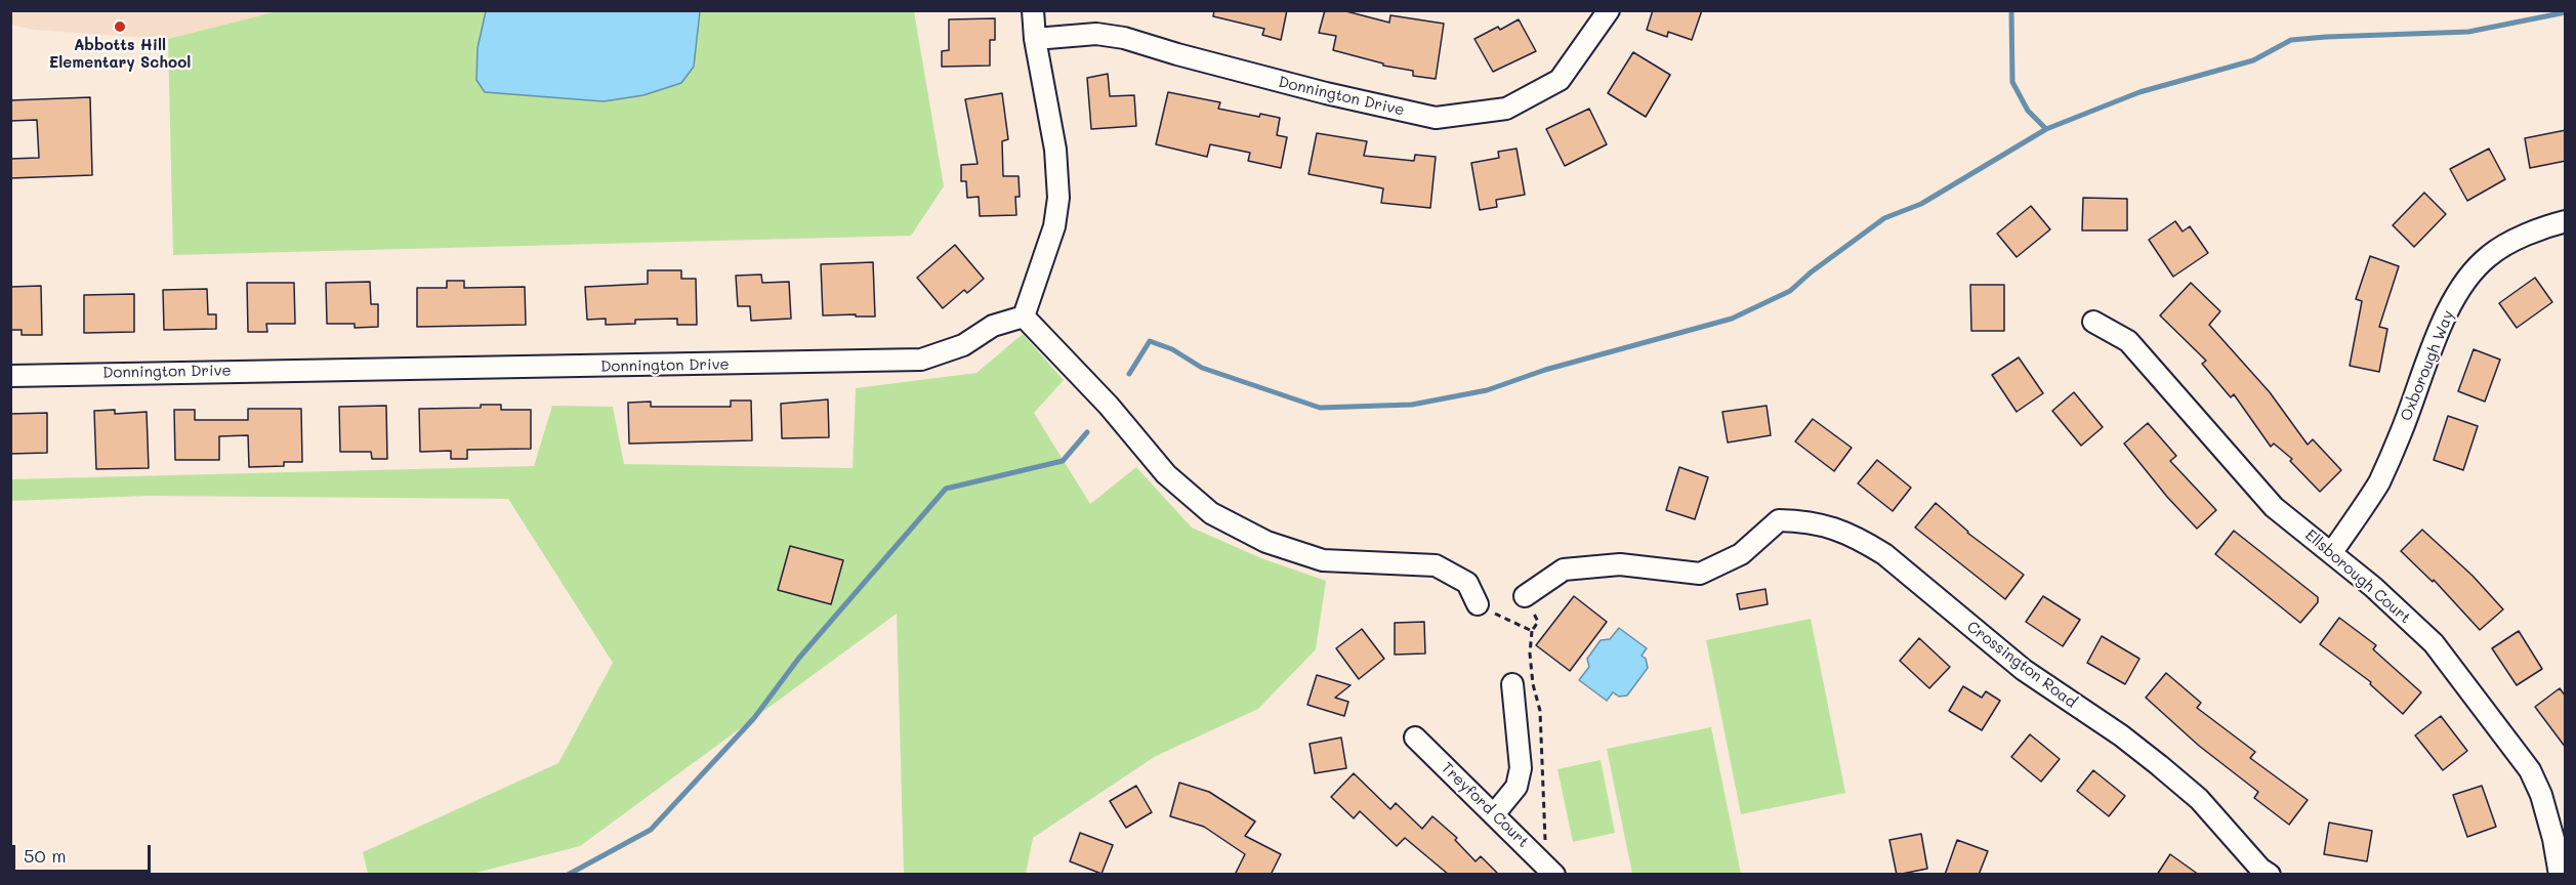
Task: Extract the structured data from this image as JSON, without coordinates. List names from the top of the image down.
{
  "streets": {
    "street": [
      "Donnington Drive",
      "Oxborough Way",
      "Ellsborough Court",
      "Crossington Road",
      "Treyford Court"
    ]
  },
  "crossings": [
    ["Oxborough Way", "Ellsborough Court"]
  ],
  "places": ["Abbotts Hill Elementary School"],
  "scale_bar": "50 m"
}
